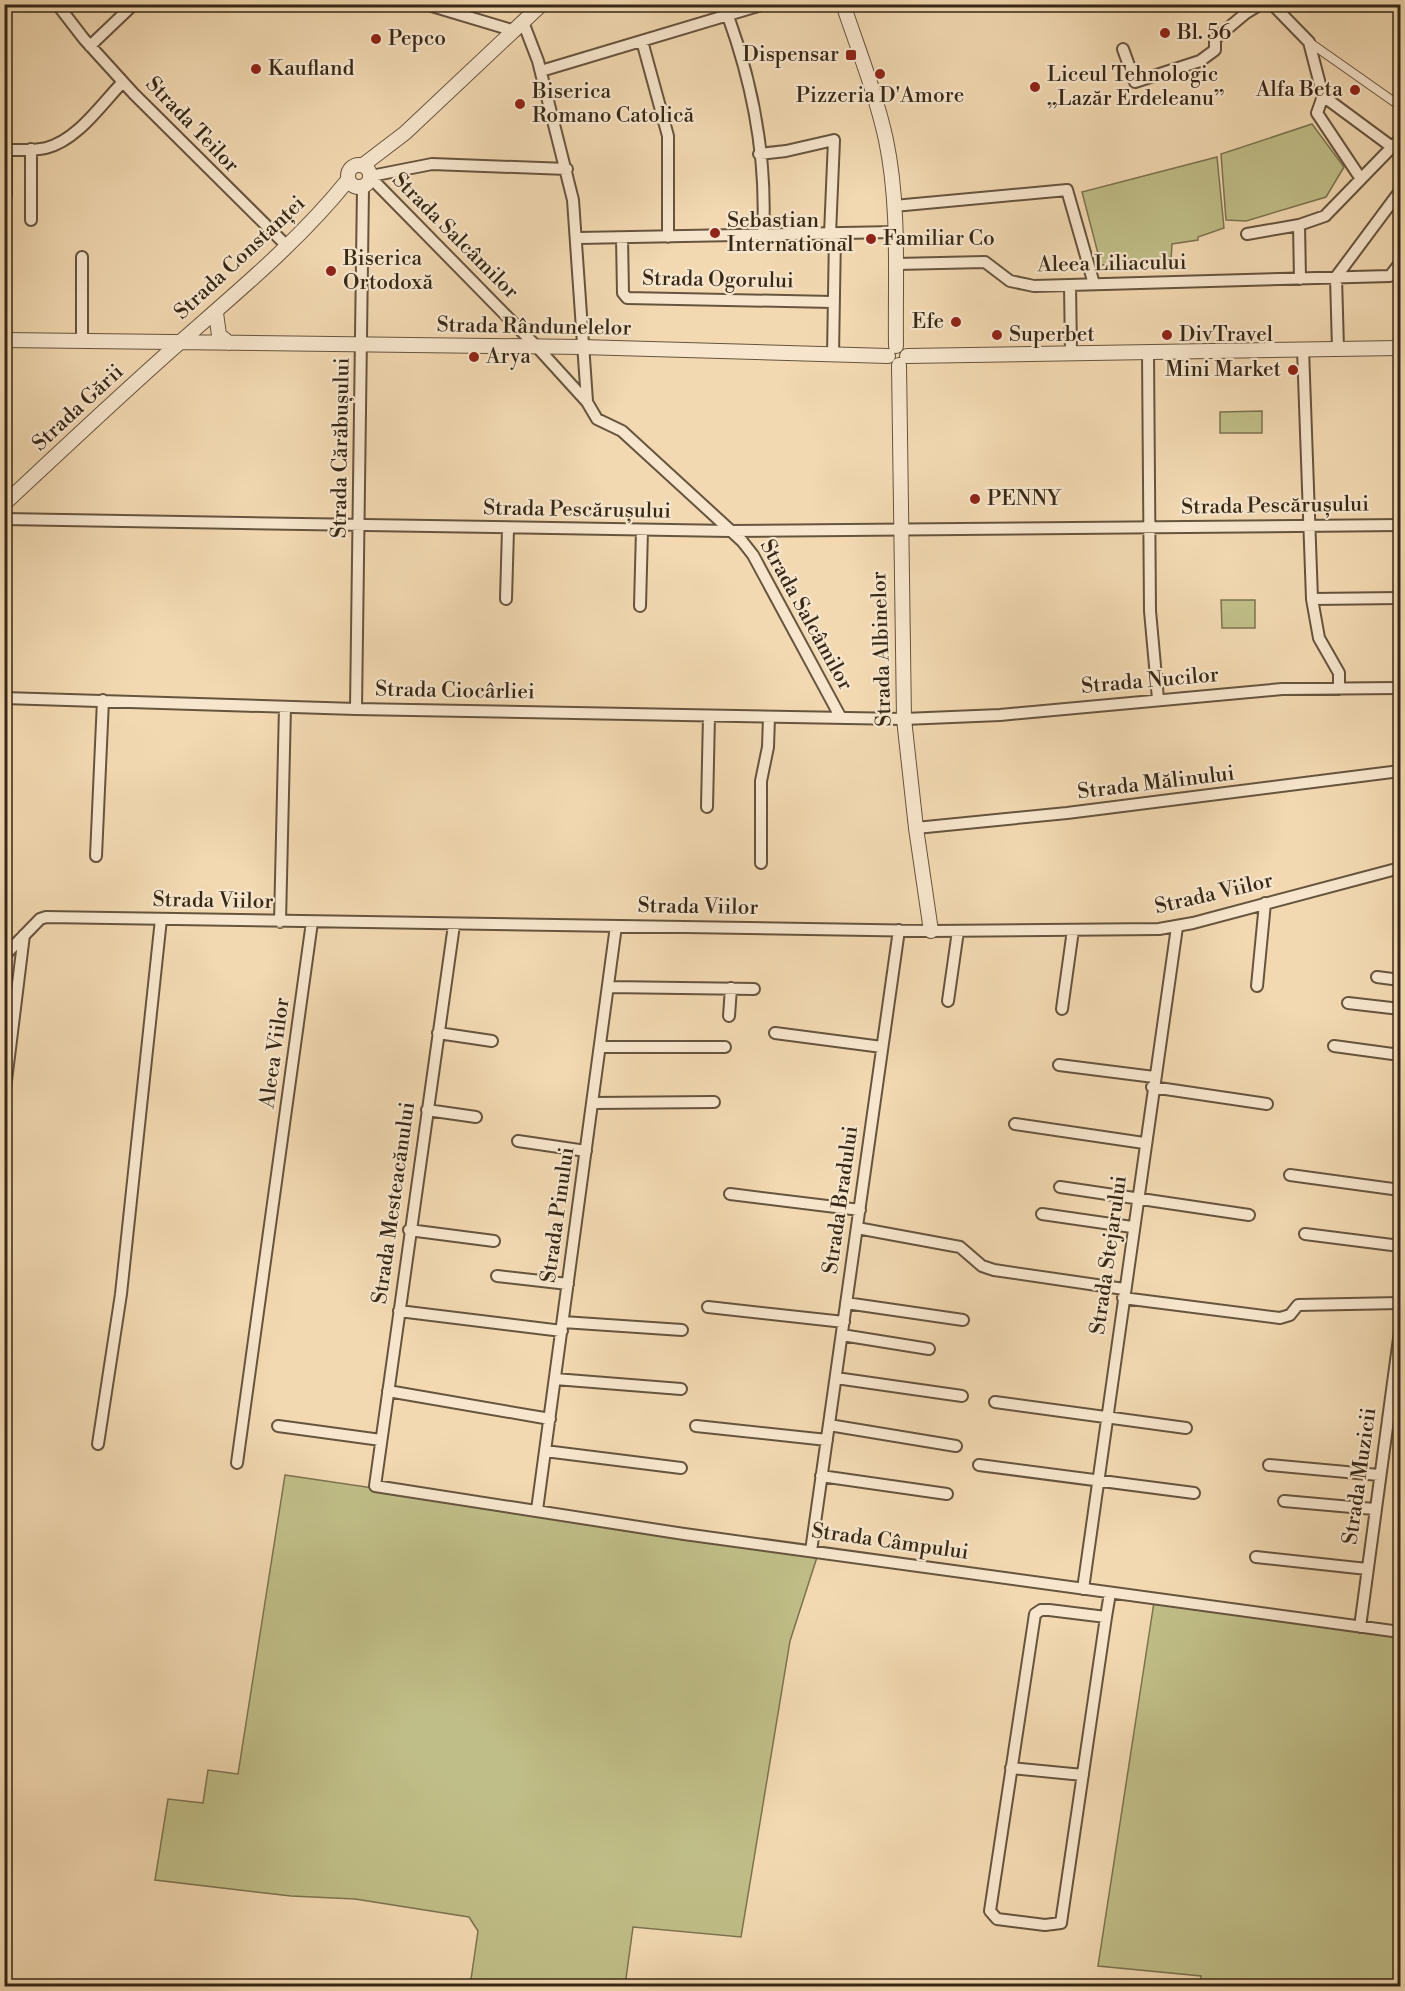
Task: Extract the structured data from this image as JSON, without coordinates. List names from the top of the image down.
{
  "streets": {
    "street": [
      "Strada Teilor",
      "Strada Salcâmilor",
      "Strada Constanței",
      "Aleea Liliacului",
      "Strada Ogorului",
      "Strada Rândunelelor",
      "Strada Gării",
      "Strada Cărăbușului",
      "Strada Pescărușului",
      "Strada Albinelor",
      "Strada Nucilor",
      "Strada Ciocârliei",
      "Strada Mălinului",
      "Strada Viilor",
      "Aleea Viilor",
      "Strada Bradului",
      "Strada Mesteacănului",
      "Strada Pinului",
      "Strada Stejarului",
      "Strada Muzicii",
      "Strada Câmpului"
    ]
  },
  "crossings": [
    ["Strada Teilor", "Strada Constanței"],
    ["Strada Salcâmilor", "Strada Constanței"],
    ["Strada Salcâmilor", "Strada Rândunelelor"],
    ["Strada Salcâmilor", "Strada Cărăbușului"],
    ["Strada Salcâmilor", "Strada Pescărușului"],
    ["Strada Salcâmilor", "Strada Ciocârliei"],
    ["Strada Constanței", "Strada Rândunelelor"],
    ["Strada Constanței", "Strada Gării"],
    ["Strada Constanței", "Strada Cărăbușului"],
    ["Aleea Liliacului", "Strada Albinelor"],
    ["Strada Ogorului", "Strada Albinelor"],
    ["Strada Rândunelelor", "Strada Gării"],
    ["Strada Rândunelelor", "Strada Cărăbușului"],
    ["Strada Rândunelelor", "Strada Albinelor"],
    ["Strada Cărăbușului", "Strada Pescărușului"],
    ["Strada Cărăbușului", "Strada Ciocârliei"],
    ["Strada Pescărușului", "Strada Albinelor"],
    ["Strada Albinelor", "Strada Nucilor"],
    ["Strada Albinelor", "Strada Ciocârliei"],
    ["Strada Albinelor", "Strada Mălinului"],
    ["Strada Albinelor", "Strada Viilor"],
    ["Strada Nucilor", "Strada Ciocârliei"],
    ["Strada Viilor", "Aleea Viilor"],
    ["Strada Viilor", "Strada Bradului"],
    ["Strada Viilor", "Strada Mesteacănului"],
    ["Strada Viilor", "Strada Pinului"],
    ["Strada Viilor", "Strada Stejarului"],
    ["Strada Bradului", "Strada Câmpului"],
    ["Strada Mesteacănului", "Strada Câmpului"],
    ["Strada Pinului", "Strada Câmpului"],
    ["Strada Stejarului", "Strada Câmpului"],
    ["Strada Muzicii", "Strada Câmpului"]
  ],
  "places": {
    "other": [
      "Bl. 56",
      "Pepco",
      "Kaufland",
      "Pizzeria D'Amore",
      "Liceul Tehnologic „Lazăr Erdeleanu”",
      "Alfa Beta",
      "Biserica Romano Catolică",
      "Sebastian International",
      "Familiar Co",
      "Biserica Ortodoxă",
      "Efe",
      "Superbet",
      "DivTravel",
      "Arya",
      "Mini Market",
      "PENNY"
    ],
    "transit": ["Dispensar"]
  }
}
